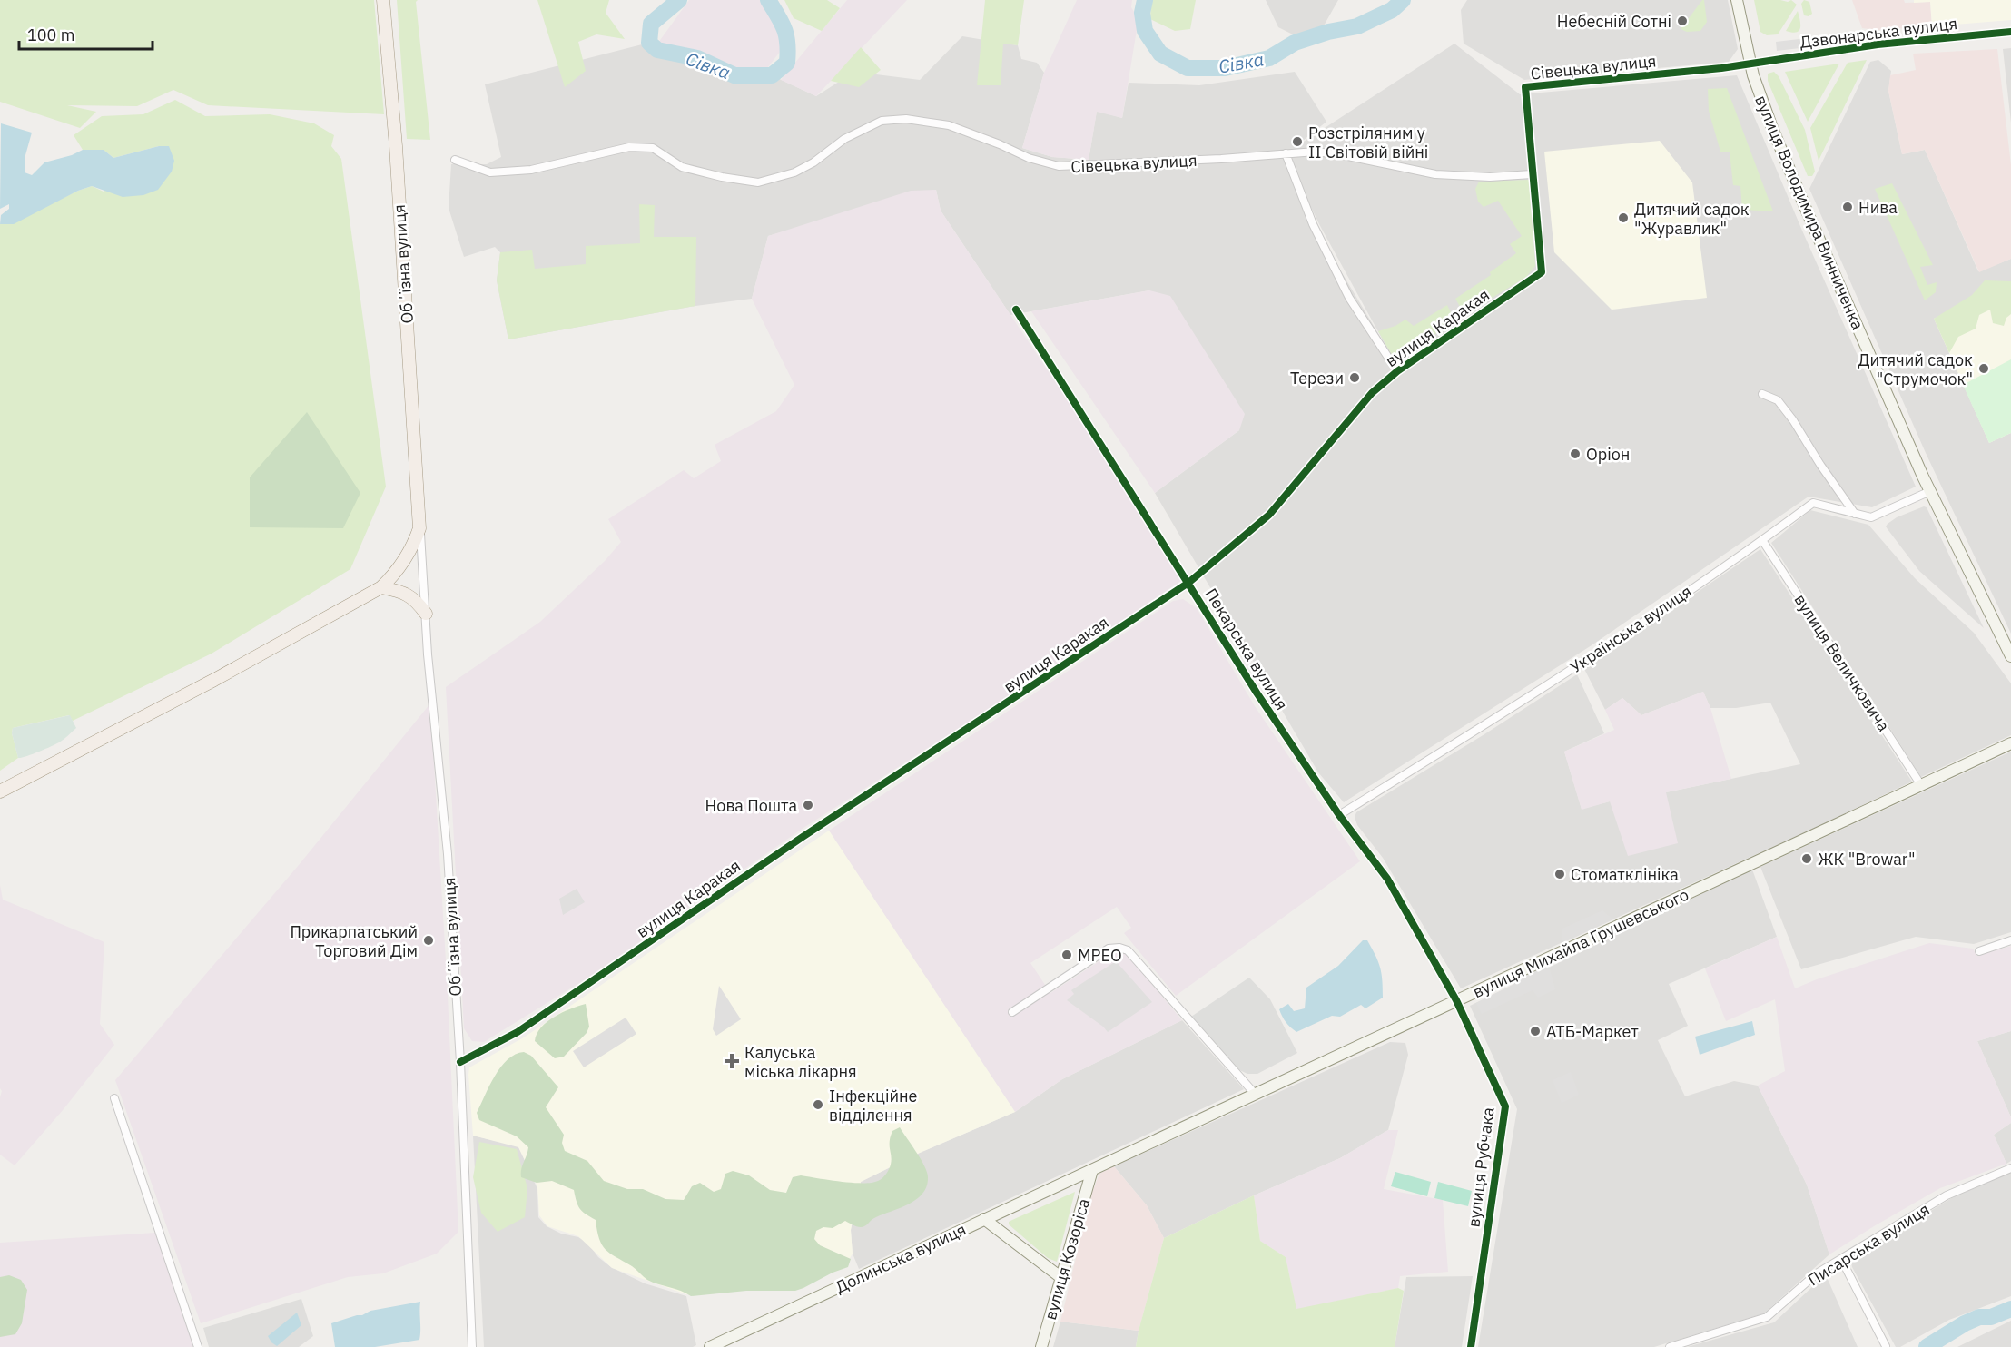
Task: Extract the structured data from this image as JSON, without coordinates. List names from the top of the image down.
{
  "streets": {
    "main road": [
      "вулиця Володимира Винниченка",
      "Обʼїзна вулиця",
      "вулиця Михайла Грушевського",
      "Долинська вулиця",
      "вулиця Козоріса"
    ],
    "street": [
      "Дзвонарська вулиця",
      "Сівецька вулиця",
      "вулиця Каракая",
      "Українська вулиця",
      "Пекарська вулиця",
      "вулиця Величковича",
      "вулиця Рубчака",
      "Писарська вулиця"
    ]
  },
  "crossings": [
    ["Дзвонарська вулиця", "Сівецька вулиця"],
    ["Дзвонарська вулиця", "вулиця Володимира Винниченка"],
    ["Сівецька вулиця", "вулиця Володимира Винниченка"],
    ["Сівецька вулиця", "вулиця Каракая"],
    ["вулиця Володимира Винниченка", "Українська вулиця"],
    ["Обʼїзна вулиця", "вулиця Каракая"],
    ["вулиця Каракая", "Пекарська вулиця"],
    ["Українська вулиця", "Пекарська вулиця"],
    ["Українська вулиця", "вулиця Величковича"],
    ["Пекарська вулиця", "вулиця Михайла Грушевського"],
    ["Пекарська вулиця", "вулиця Рубчака"],
    ["вулиця Величковича", "вулиця Михайла Грушевського"],
    ["вулиця Михайла Грушевського", "вулиця Рубчака"],
    ["вулиця Михайла Грушевського", "Долинська вулиця"],
    ["вулиця Михайла Грушевського", "вулиця Козоріса"],
    ["Долинська вулиця", "вулиця Козоріса"]
  ],
  "water": ["Сівка"],
  "places": {
    "other": [
      "Небесній Сотні",
      "Розстріляним у II Світовій війні",
      "Нива",
      "Дитячий садок \"Журавлик\"",
      "Дитячий садок \"Струмочок\"",
      "Терези",
      "Оріон",
      "Нова Пошта",
      "ЖК \"Browar\"",
      "Стоматклініка",
      "Прикарпатський Торговий Дім",
      "МРЕО",
      "АТБ-Маркет",
      "Інфекційне відділення"
    ],
    "health": ["Калуська міська лікарня"]
  },
  "scale_bar": "100 m"
}
